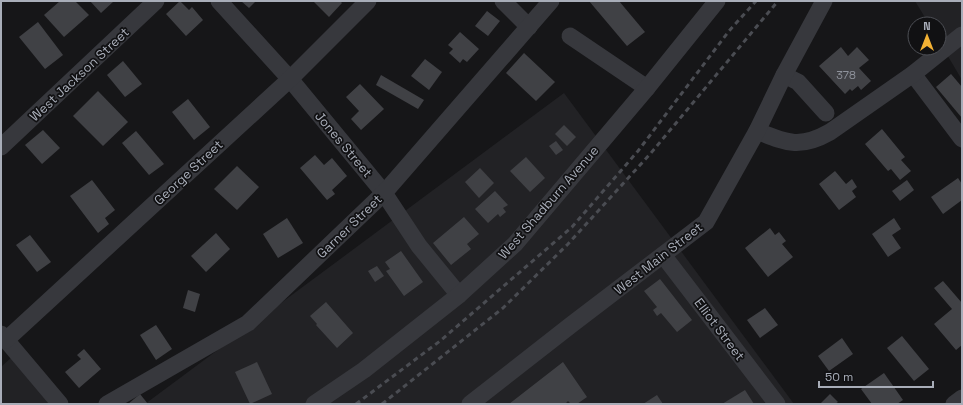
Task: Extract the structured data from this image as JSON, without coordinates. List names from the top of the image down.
{
  "streets": {
    "street": [
      "West Jackson Street",
      "Jones Street",
      "George Street",
      "West Shadburn Avenue",
      "Garner Street",
      "West Main Street",
      "Elliot Street"
    ]
  },
  "crossings": [
    ["Jones Street", "George Street"],
    ["Jones Street", "West Shadburn Avenue"],
    ["Jones Street", "Garner Street"],
    ["West Main Street", "Elliot Street"]
  ],
  "house_numbers": ["378"],
  "scale_bar": "50 m",
  "north": "top"
}
